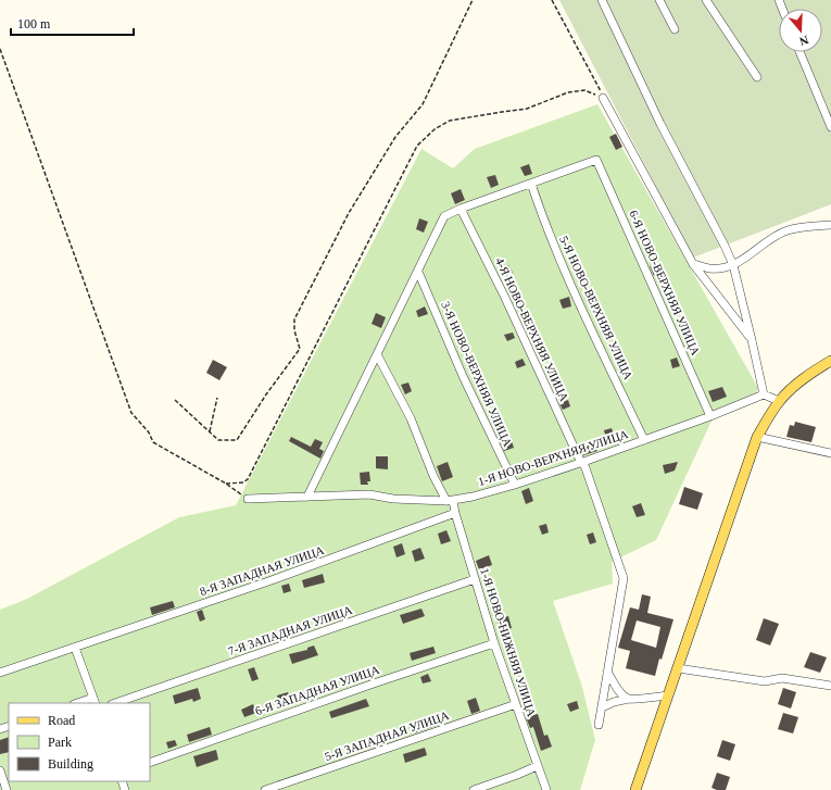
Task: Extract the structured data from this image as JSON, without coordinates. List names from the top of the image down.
{
  "streets": {
    "street": [
      "6-Я НОВО-ВЕРХНЯЯ УЛИЦА",
      "5-Я НОВО-ВЕРХНЯЯ УЛИЦА",
      "4-Я НОВО-ВЕРХНЯЯ УЛИЦА",
      "3-Я НОВО-ВЕРХНЯЯ УЛИЦА",
      "1-Я НОВО-ВЕРХНЯЯ УЛИЦА",
      "8-Я ЗАПАДНАЯ УЛИЦА",
      "7-Я ЗАПАДНАЯ УЛИЦА",
      "1-Я НОВО-НИЖНЯЯ УЛИЦА",
      "6-Я ЗАПАДНАЯ УЛИЦА",
      "5-Я ЗАПАДНАЯ УЛИЦА"
    ]
  },
  "crossings": [
    ["6-Я НОВО-ВЕРХНЯЯ УЛИЦА", "5-Я НОВО-ВЕРХНЯЯ УЛИЦА"],
    ["6-Я НОВО-ВЕРХНЯЯ УЛИЦА", "1-Я НОВО-ВЕРХНЯЯ УЛИЦА"],
    ["5-Я НОВО-ВЕРХНЯЯ УЛИЦА", "1-Я НОВО-ВЕРХНЯЯ УЛИЦА"],
    ["4-Я НОВО-ВЕРХНЯЯ УЛИЦА", "1-Я НОВО-ВЕРХНЯЯ УЛИЦА"],
    ["3-Я НОВО-ВЕРХНЯЯ УЛИЦА", "1-Я НОВО-ВЕРХНЯЯ УЛИЦА"],
    ["1-Я НОВО-ВЕРХНЯЯ УЛИЦА", "1-Я НОВО-НИЖНЯЯ УЛИЦА"],
    ["8-Я ЗАПАДНАЯ УЛИЦА", "1-Я НОВО-НИЖНЯЯ УЛИЦА"],
    ["7-Я ЗАПАДНАЯ УЛИЦА", "1-Я НОВО-НИЖНЯЯ УЛИЦА"],
    ["1-Я НОВО-НИЖНЯЯ УЛИЦА", "6-Я ЗАПАДНАЯ УЛИЦА"],
    ["1-Я НОВО-НИЖНЯЯ УЛИЦА", "5-Я ЗАПАДНАЯ УЛИЦА"]
  ],
  "legend": ["Road", "Park", "Building"],
  "scale_bar": "100 m",
  "north": "bottom"
}
